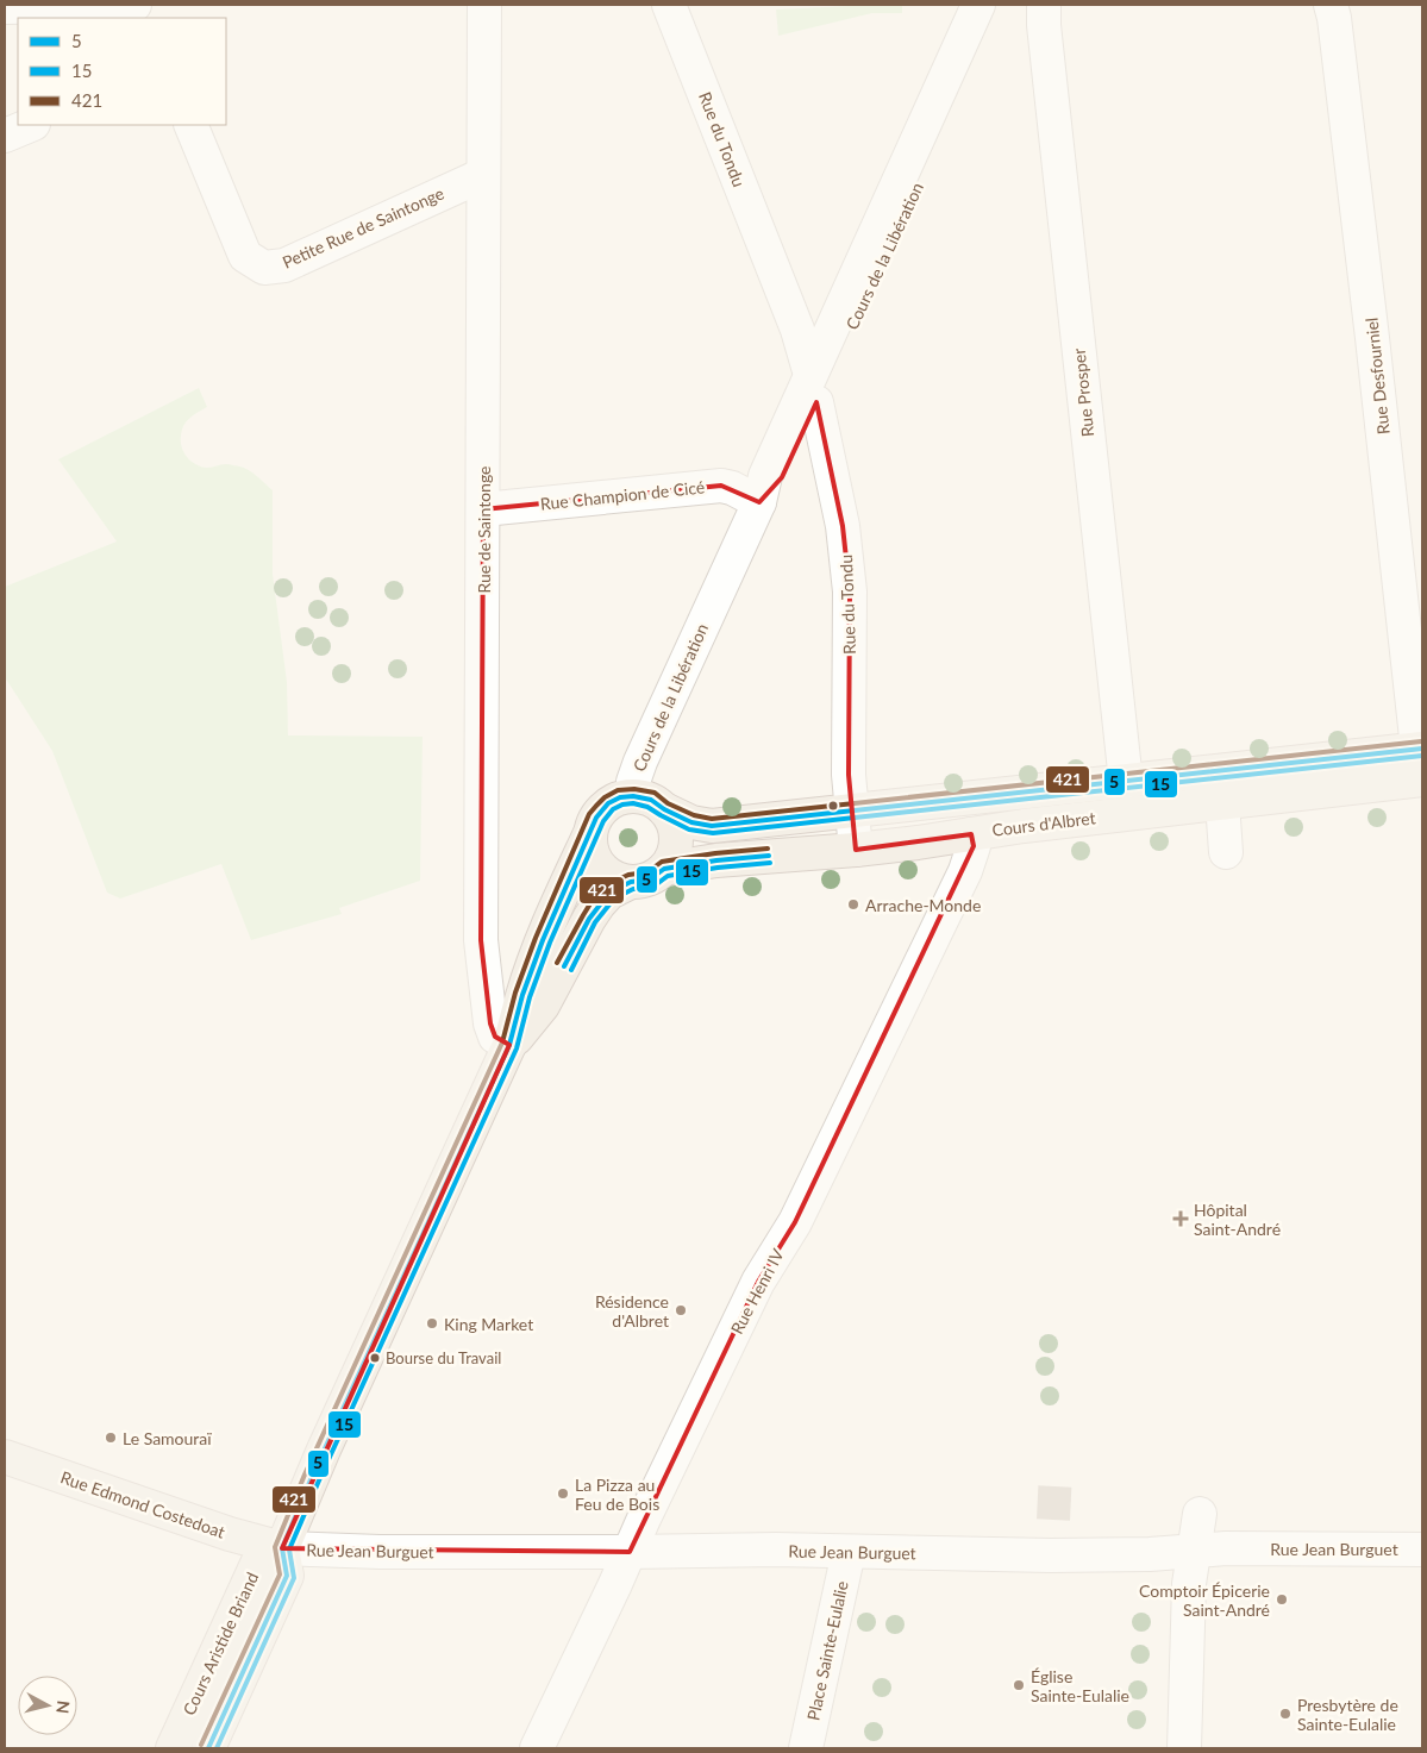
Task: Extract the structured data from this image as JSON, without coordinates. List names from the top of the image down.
{
  "streets": {
    "main road": ["Cours d'Albret", "Rue Edmond Costedoat", "Cours Aristide Briand"],
    "street": [
      "Rue du Tondu",
      "Petite Rue de Saintonge",
      "Cours de la Libération",
      "Rue Desfourniel",
      "Rue Prosper",
      "Rue Champion de Cicé",
      "Rue de Saintonge",
      "Rue Henri IV",
      "Rue Jean Burguet",
      "Place Sainte-Eulalie"
    ]
  },
  "crossings": [
    ["Rue du Tondu", "Cours de la Libération"],
    ["Rue du Tondu", "Cours d'Albret"],
    ["Petite Rue de Saintonge", "Rue de Saintonge"],
    ["Cours de la Libération", "Rue Champion de Cicé"],
    ["Cours de la Libération", "Cours d'Albret"],
    ["Rue Desfourniel", "Cours d'Albret"],
    ["Rue Prosper", "Cours d'Albret"],
    ["Rue Champion de Cicé", "Rue de Saintonge"],
    ["Cours d'Albret", "Rue Henri IV"],
    ["Rue Henri IV", "Rue Jean Burguet"],
    ["Rue Edmond Costedoat", "Rue Jean Burguet"],
    ["Rue Edmond Costedoat", "Cours Aristide Briand"],
    ["Rue Jean Burguet", "Cours Aristide Briand"],
    ["Rue Jean Burguet", "Place Sainte-Eulalie"]
  ],
  "places": {
    "other": [
      "Arrache-Monde",
      "Résidence d'Albret",
      "King Market",
      "Bourse du Travail",
      "Le Samouraï",
      "La Pizza au Feu de Bois",
      "Comptoir Épicerie Saint-André",
      "Église Sainte-Eulalie",
      "Presbytère de Sainte-Eulalie"
    ],
    "health": ["Hôpital Saint-André"]
  },
  "lines": ["transit line 421", "transit line 5", "transit line 15"],
  "legend": ["5", "15", "421"],
  "north": "right"
}
